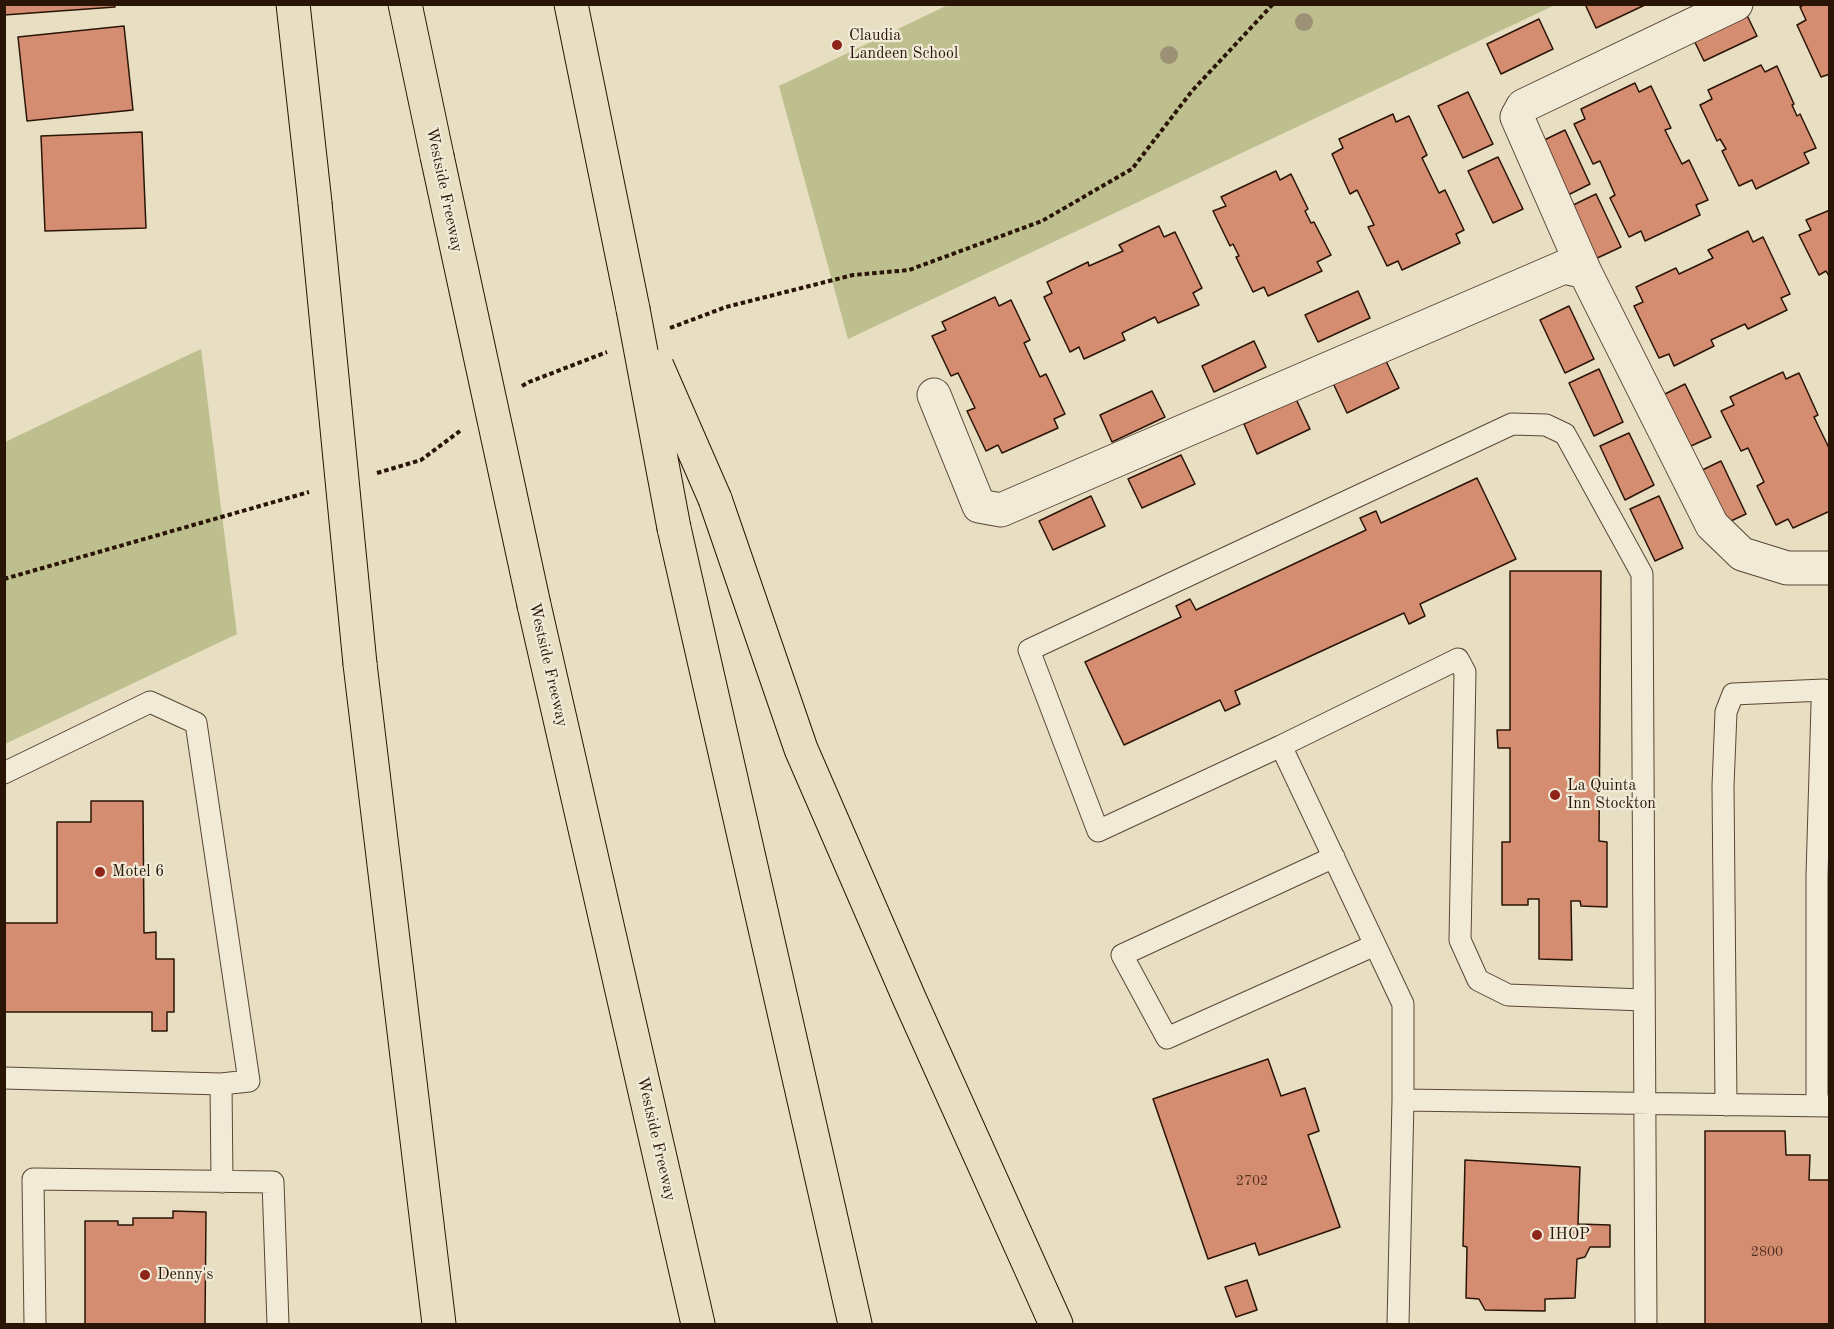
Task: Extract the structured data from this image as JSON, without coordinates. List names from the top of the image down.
{
  "streets": {
    "highway": ["Westside Freeway"]
  },
  "places": [
    "Claudia Landeen School",
    "La Quinta Inn Stockton",
    "Motel 6",
    "IHOP",
    "Denny's"
  ],
  "house_numbers": ["2702", "2800"]
}
